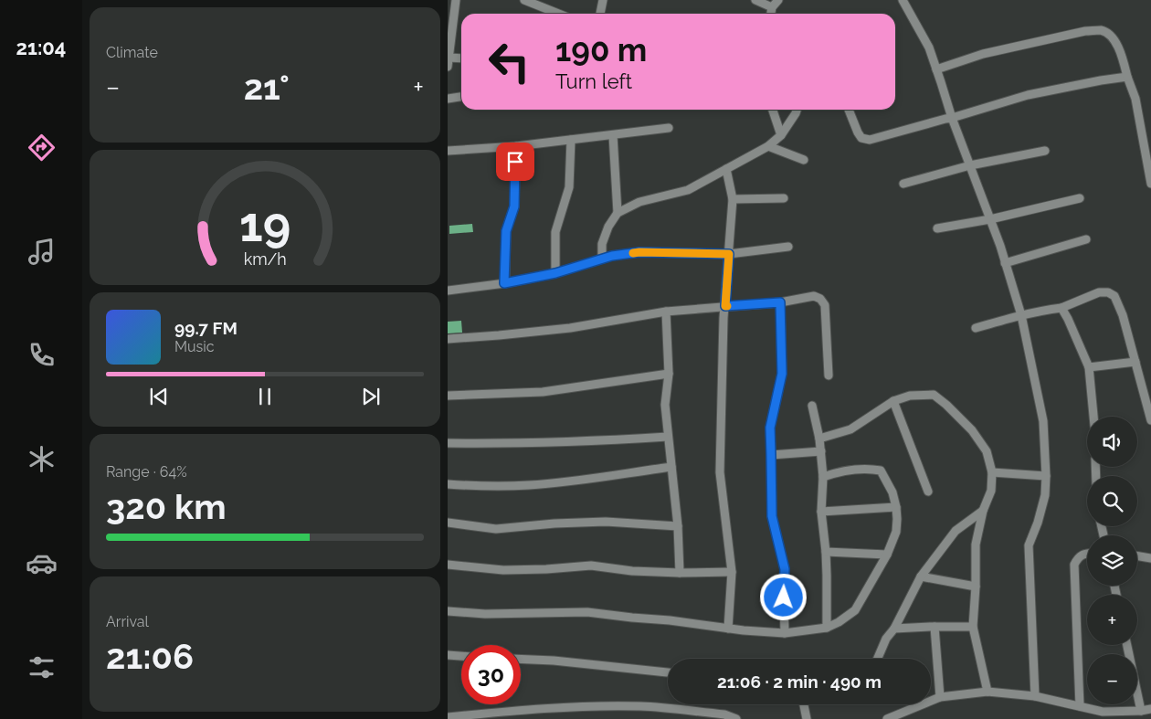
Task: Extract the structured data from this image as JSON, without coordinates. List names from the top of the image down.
{
  "page": {
    "tabs": "21:04",
    "tile": [
      "Climate",
      ["Range · 64%", "320 km"],
      ["Arrival", "21:06"]
    ],
    "turn": ["190 m", "Turn left"],
    "heat": ["−", "21°", "+"],
    "song": ["99.7 FM", "Music"],
    "map_buttons": ["+", "−"],
    "limit": "30",
    "trip": "21:06 · 2 min · 490 m",
    "gauge": ["19", "km/h"]
  }
}
